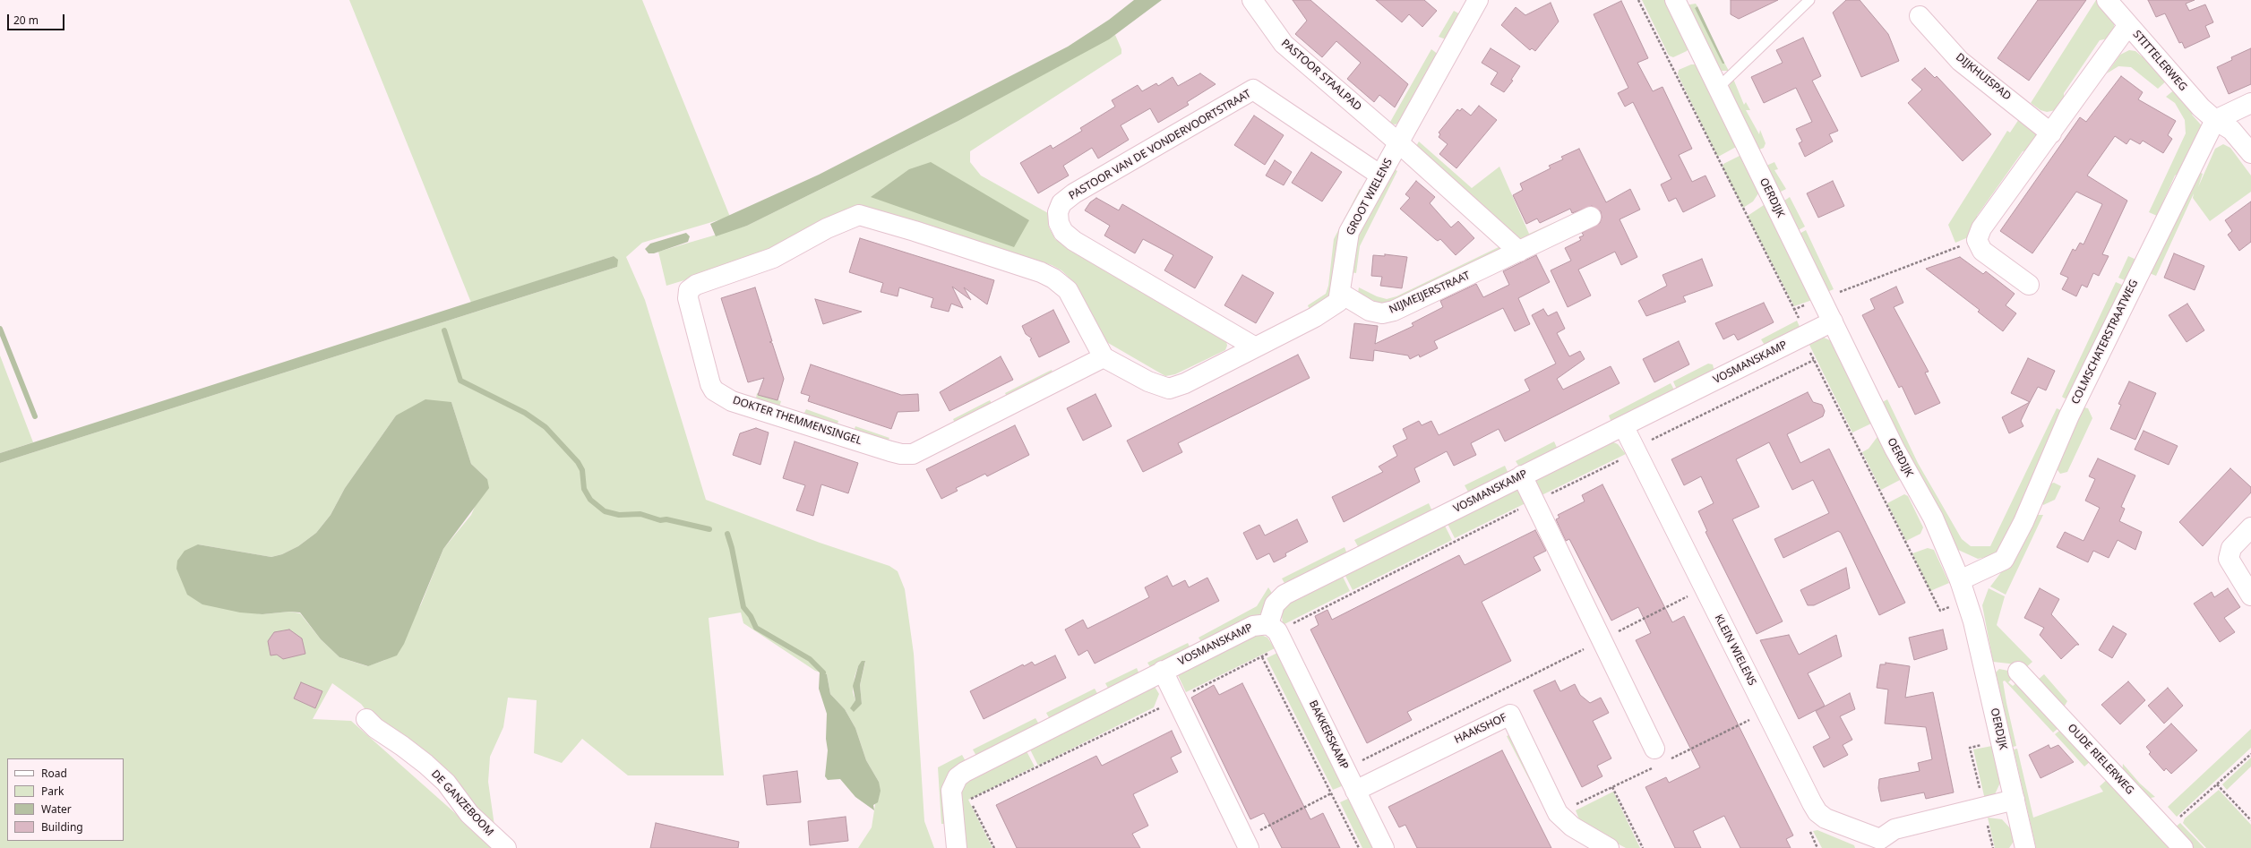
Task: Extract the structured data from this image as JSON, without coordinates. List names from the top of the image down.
{
  "streets": {
    "street": [
      "STITTELERWEG",
      "PASTOOR STAALPAD",
      "DIJKHUISPAD",
      "PASTOOR VAN DE VONDERVOORTSTRAAT",
      "GROOT WIELENS",
      "OERDIJK",
      "NIJMEIJERSTRAAT",
      "COLMSCHATERSTRAATWEG",
      "VOSMANSKAMP",
      "DOKTER THEMMENSINGEL",
      "KLEIN WIELENS",
      "HAAKSHOF",
      "BAKKERSKAMP",
      "OUDE RIELERWEG",
      "DE GANZEBOOM"
    ]
  },
  "crossings": [
    ["STITTELERWEG", "COLMSCHATERSTRAATWEG"],
    ["PASTOOR STAALPAD", "GROOT WIELENS"],
    ["PASTOOR VAN DE VONDERVOORTSTRAAT", "GROOT WIELENS"],
    ["GROOT WIELENS", "NIJMEIJERSTRAAT"],
    ["GROOT WIELENS", "DOKTER THEMMENSINGEL"],
    ["OERDIJK", "COLMSCHATERSTRAATWEG"],
    ["OERDIJK", "VOSMANSKAMP"],
    ["OERDIJK", "KLEIN WIELENS"],
    ["VOSMANSKAMP", "KLEIN WIELENS"],
    ["VOSMANSKAMP", "BAKKERSKAMP"],
    ["HAAKSHOF", "BAKKERSKAMP"]
  ],
  "legend": [
    "Road",
    "Park",
    "Water",
    "Building"
  ],
  "scale_bar": "20 m"
}
